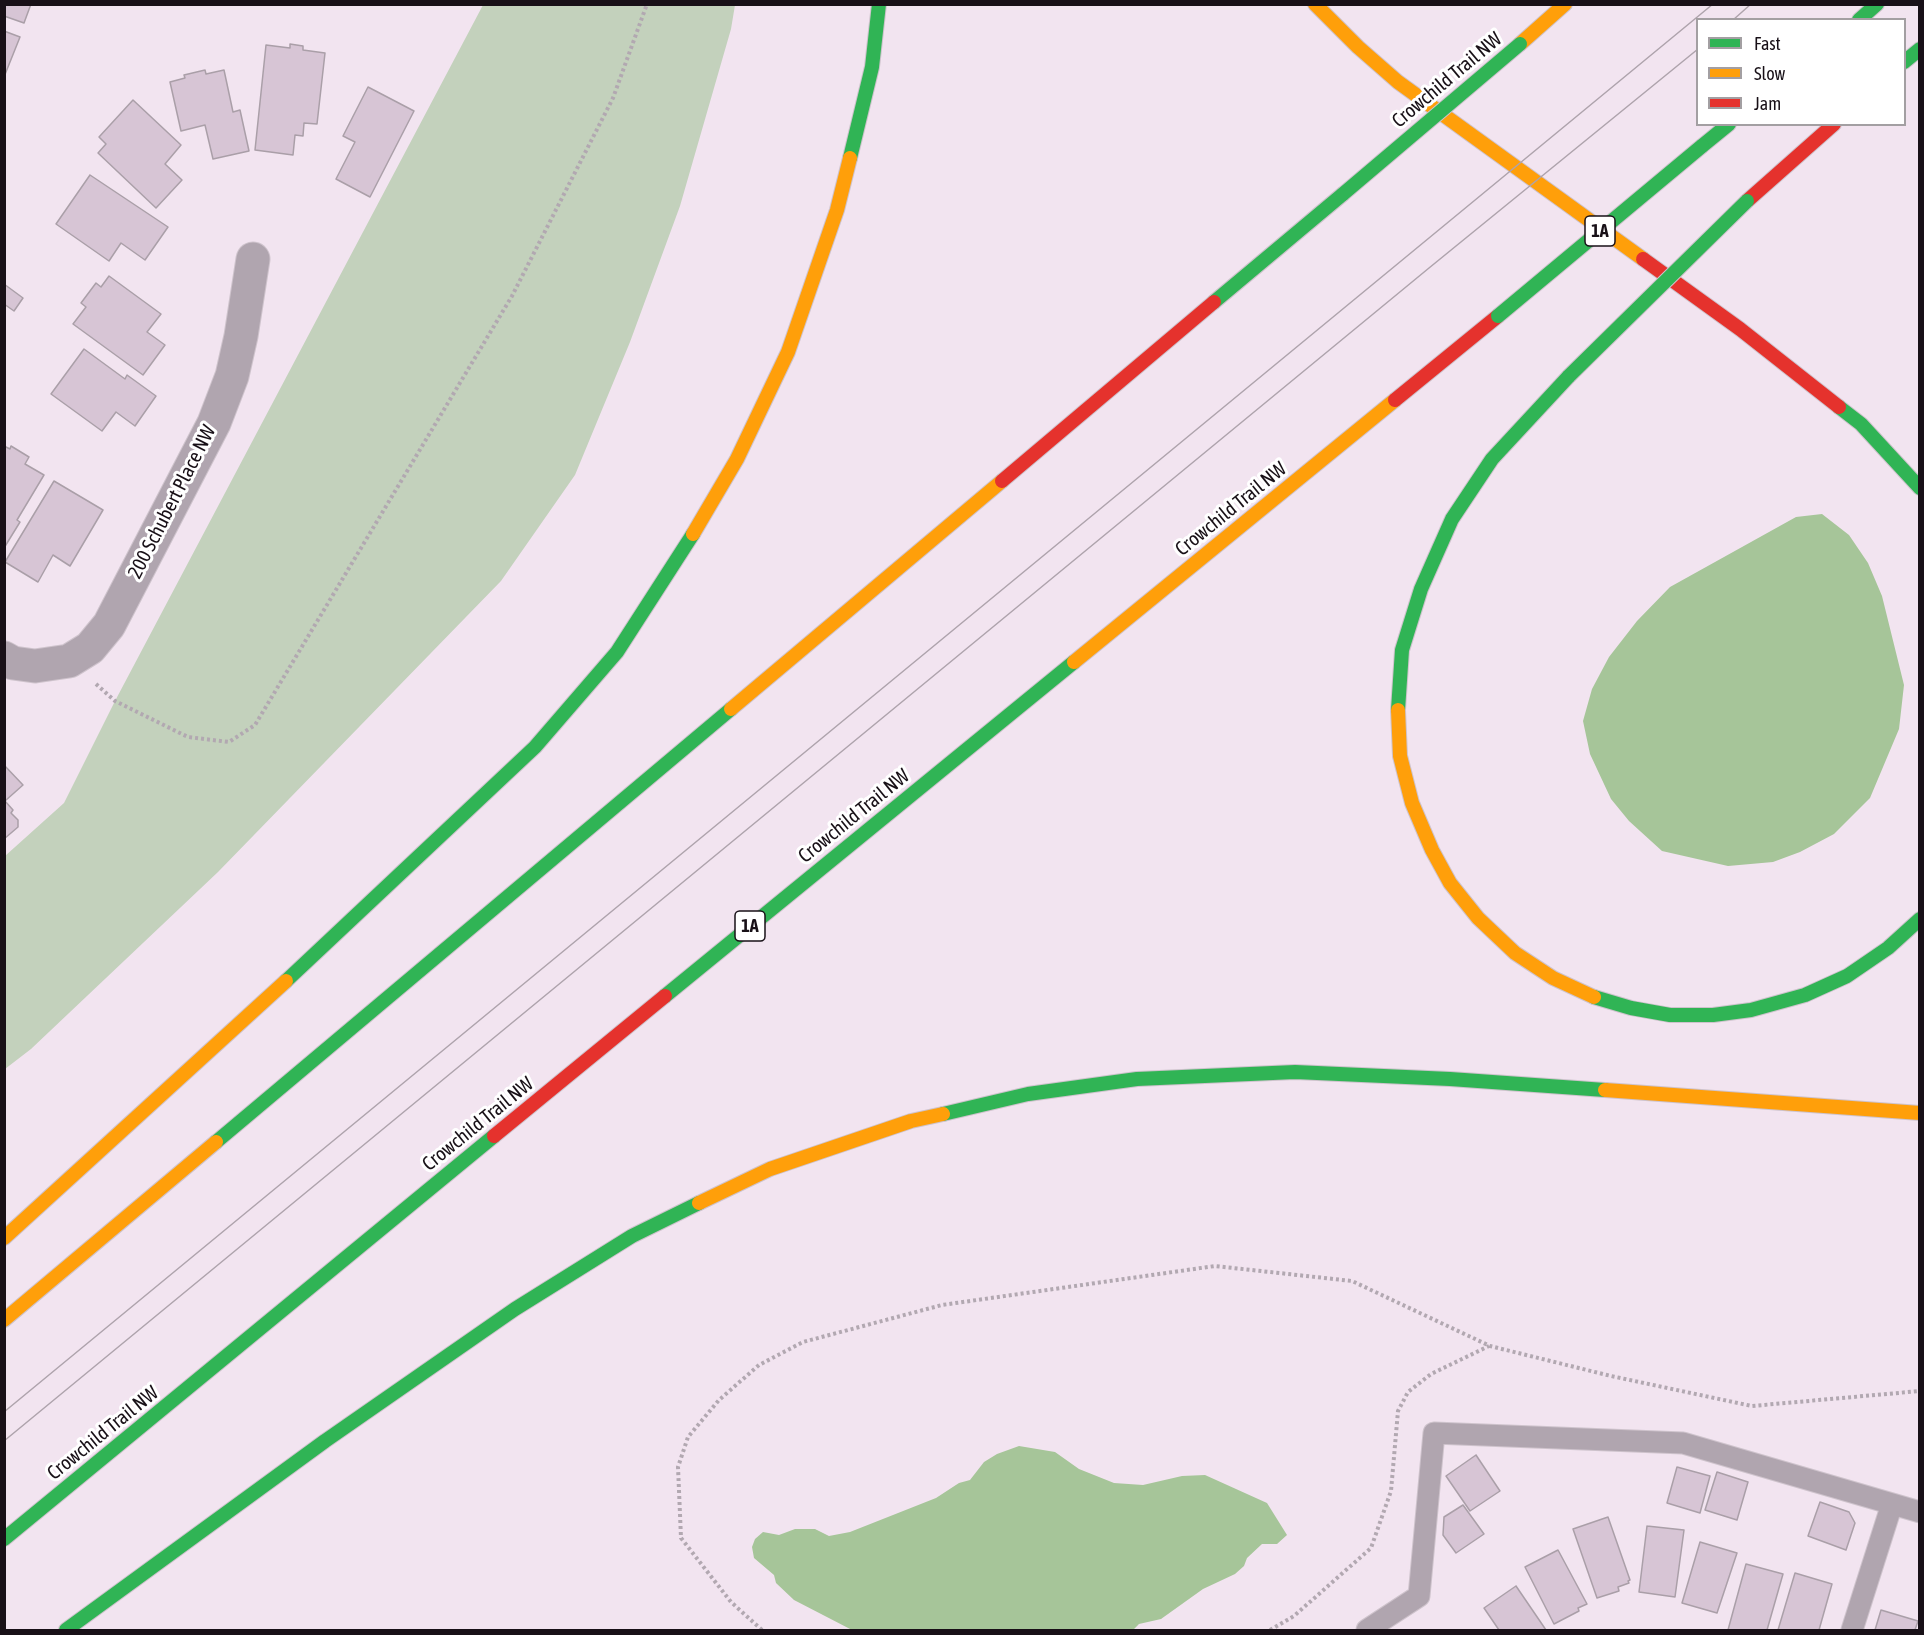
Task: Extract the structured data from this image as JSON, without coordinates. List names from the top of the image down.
{
  "streets": {
    "highway": ["Crowchild Trail NW", "1A"],
    "street": ["200 Schubert Place NW"]
  },
  "legend": ["Fast", "Slow", "Jam"]
}
